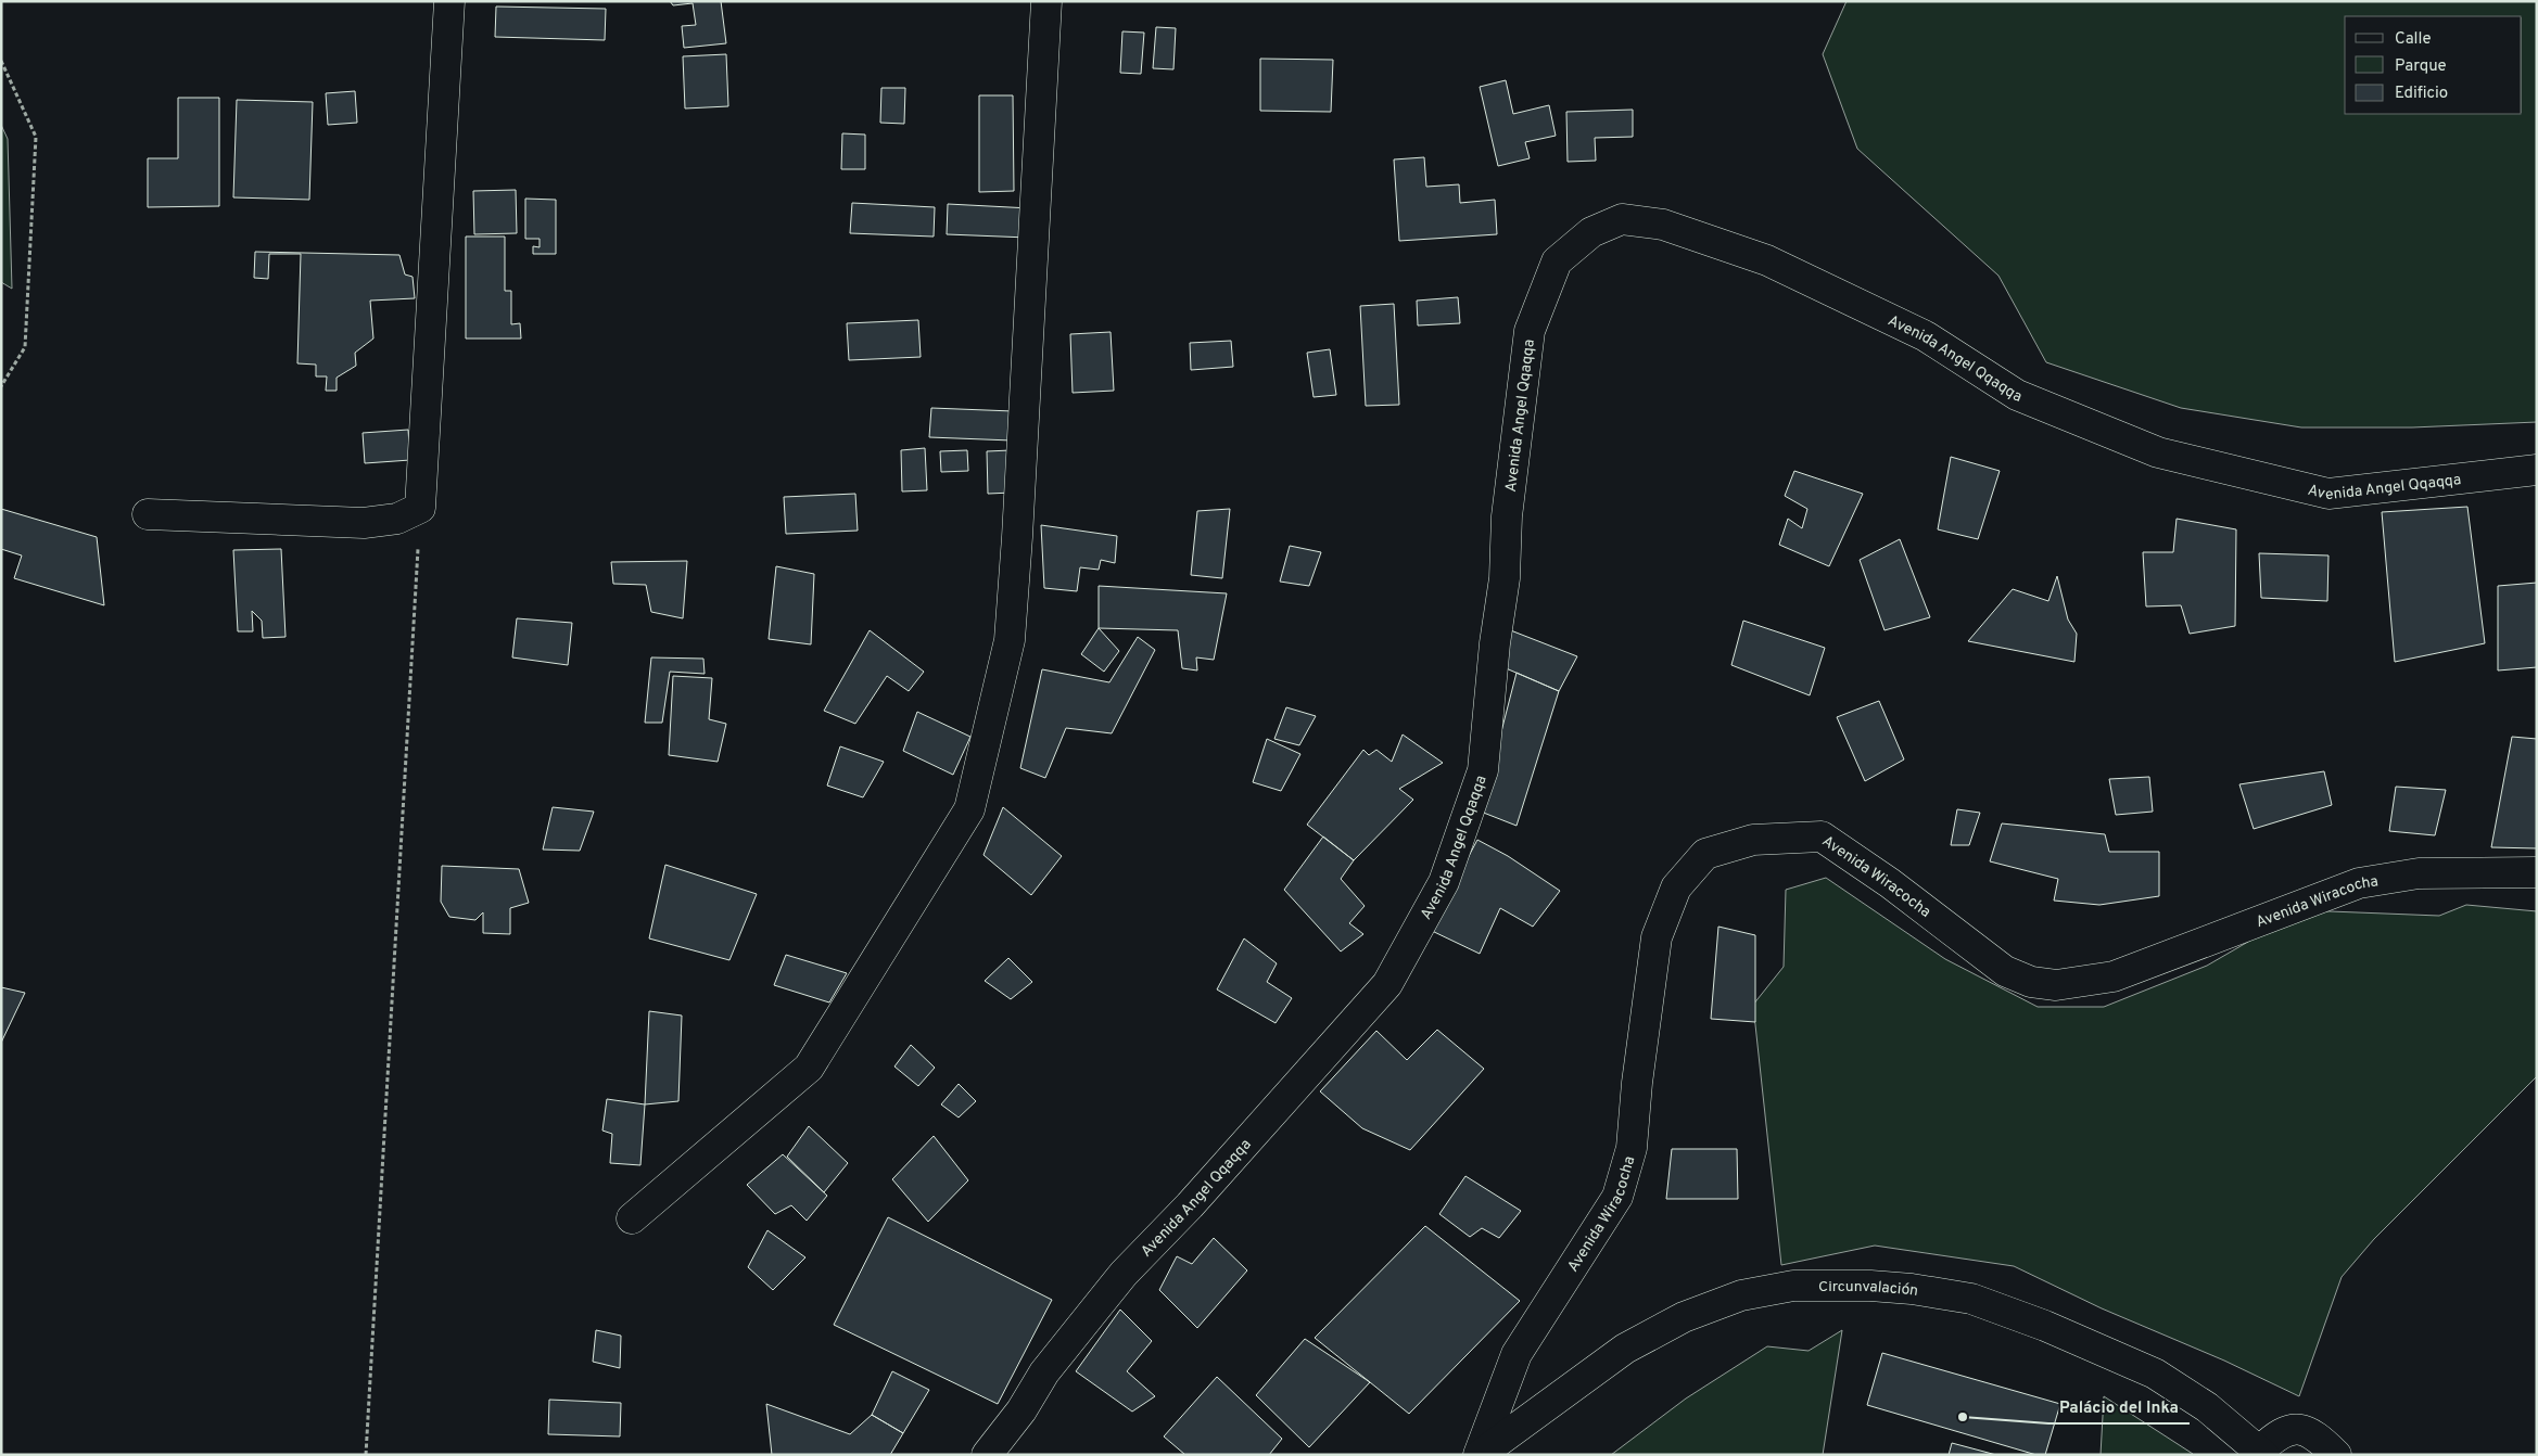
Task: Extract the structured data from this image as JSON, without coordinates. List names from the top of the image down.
{
  "streets": {
    "main road": ["Avenida Angel Qqaqqa", "Avenida Wiracocha", "Circunvalación"]
  },
  "crossings": [
    ["Avenida Wiracocha", "Circunvalación"]
  ],
  "places": ["Palácio del Inka"],
  "legend": ["Calle", "Parque", "Edificio"]
}
